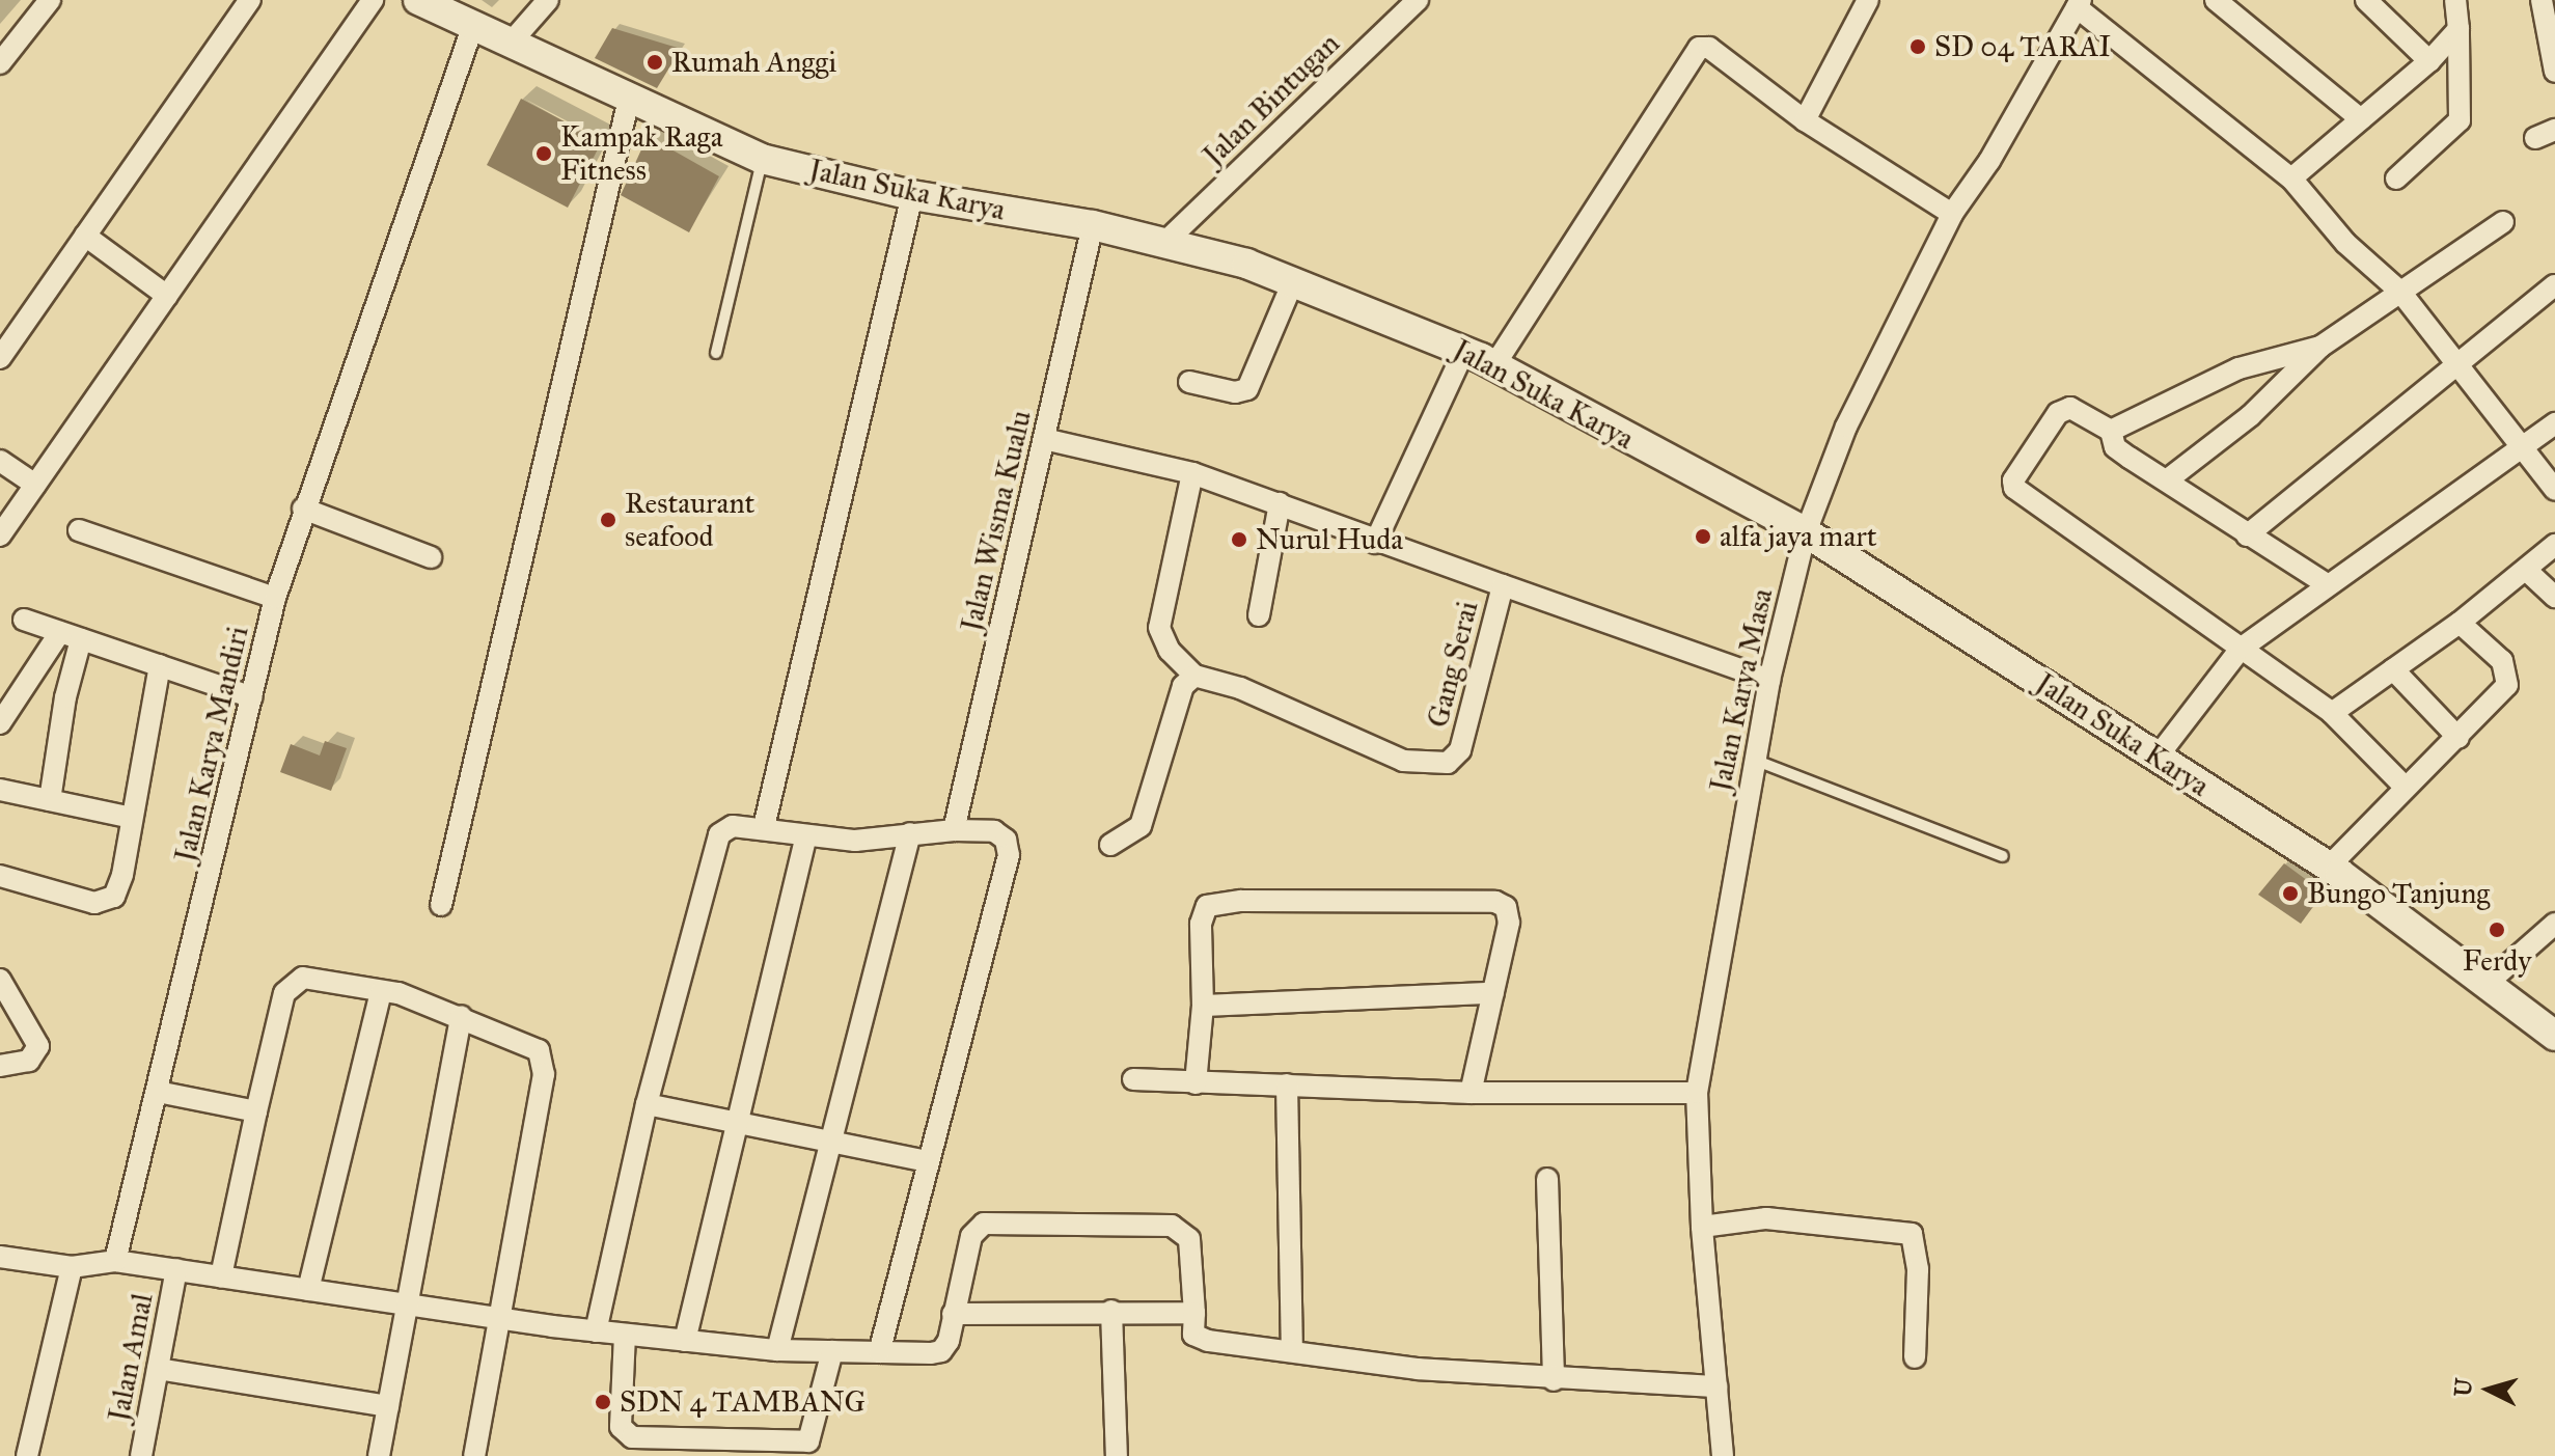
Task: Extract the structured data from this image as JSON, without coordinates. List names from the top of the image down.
{
  "streets": {
    "main road": ["Jalan Suka Karya"],
    "street": [
      "Jalan Bintugan",
      "Jalan Wisma Kualu",
      "Gang Serai",
      "Jalan Karya Masa",
      "Jalan Karya Mandiri",
      "Jalan Amal"
    ]
  },
  "crossings": [
    ["Jalan Bintugan", "Jalan Suka Karya"],
    ["Jalan Suka Karya", "Jalan Wisma Kualu"],
    ["Jalan Suka Karya", "Jalan Karya Masa"],
    ["Jalan Suka Karya", "Jalan Karya Mandiri"],
    ["Gang Serai", "Jalan Karya Masa"]
  ],
  "places": [
    "SD 04 TARAI",
    "Rumah Anggi",
    "Kampak Raga Fitness",
    "Restaurant seafood",
    "alfa jaya mart",
    "Nurul Huda",
    "Bungo Tanjung",
    "Ferdy",
    "SDN 4 TAMBANG"
  ],
  "north": "left"
}
